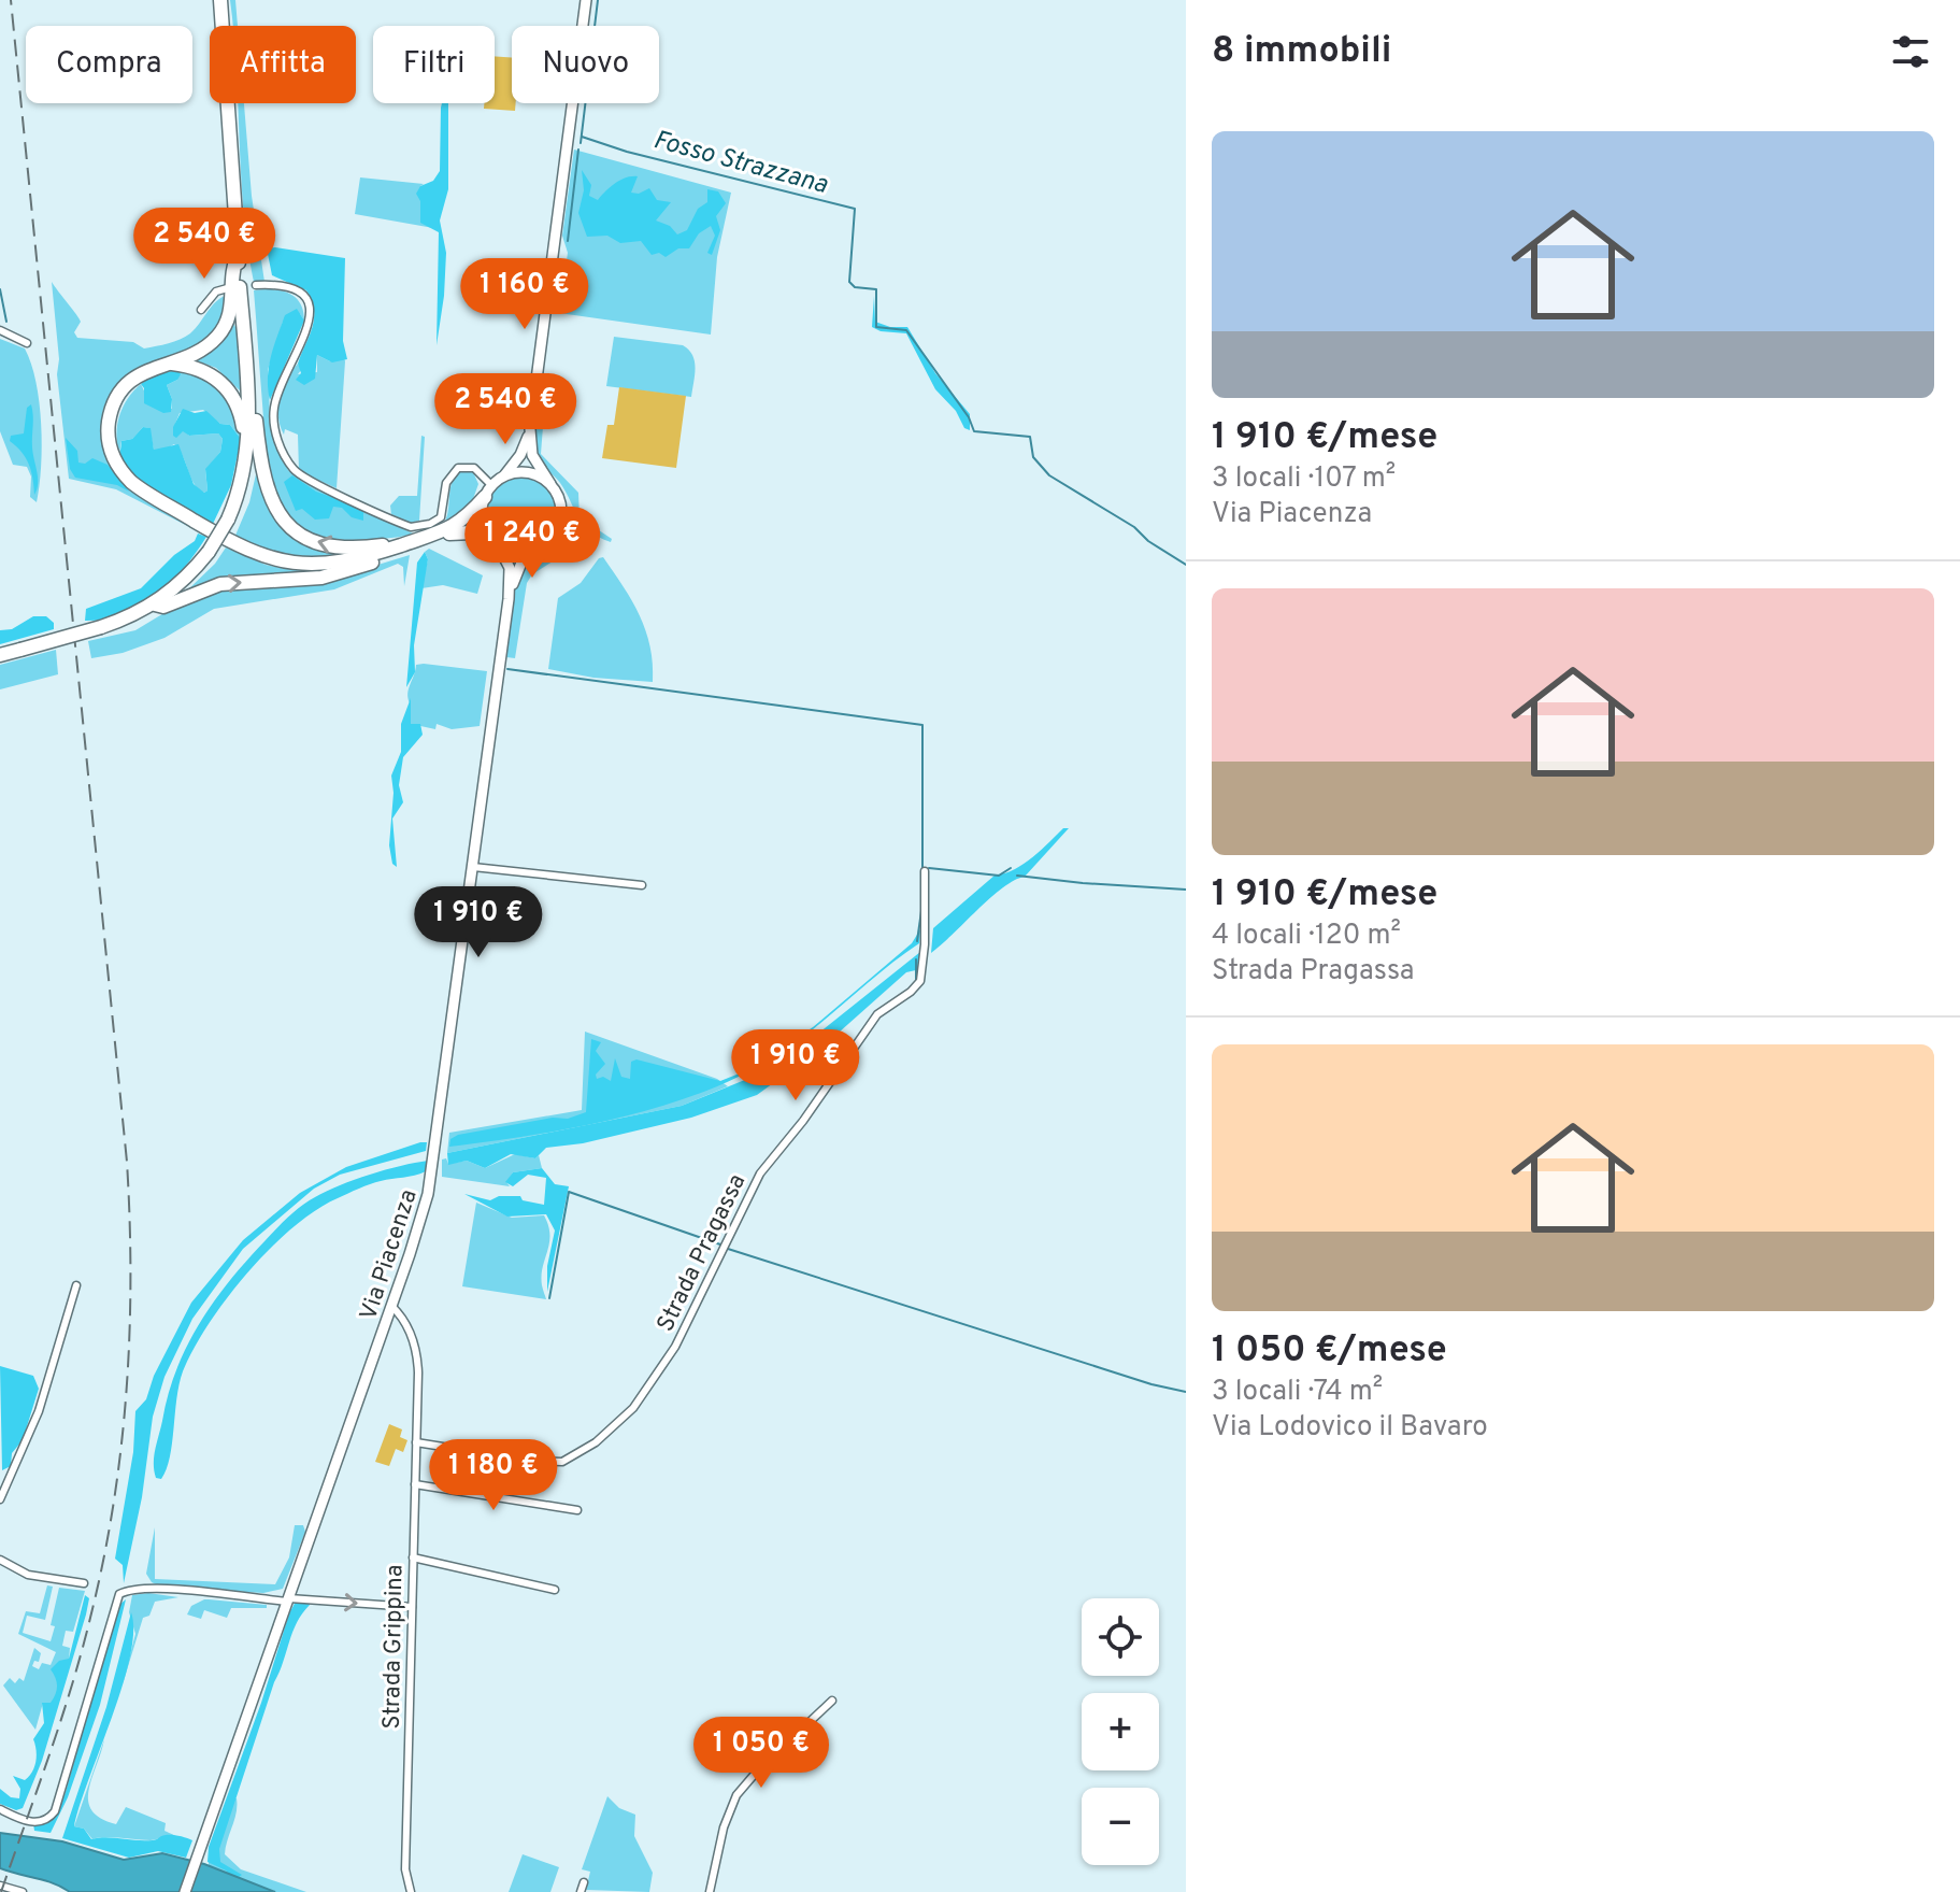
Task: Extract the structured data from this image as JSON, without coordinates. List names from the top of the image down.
{
  "streets": {
    "main road": ["Via Piacenza"],
    "street": ["Strada Pragassa", "Strada Grippina"]
  },
  "crossings": [
    ["Strada Pragassa", "Strada Grippina"],
    ["Via Piacenza", "Strada Grippina"]
  ],
  "water": ["Fosso Strazzana"],
  "page": {
    "heading": "8 immobili",
    "chip": [
      "Compra",
      "Affitta",
      "Filtri",
      "Nuovo"
    ],
    "list": [
      {
        "name": "1 910 €/mese",
        "note": "3 locali · 107 m² · Via Piacenza"
      },
      {
        "name": "1 910 €/mese",
        "note": "4 locali · 120 m² · Strada Pragassa"
      },
      {
        "name": "1 050 €/mese",
        "note": "3 locali · 74 m² · Via Lodovico il Bavaro"
      }
    ],
    "price": [
      "2 540 €",
      "1 160 €",
      "2 540 €",
      "1 240 €",
      "1 910 €",
      "1 910 €",
      "1 180 €",
      "1 050 €"
    ],
    "map_buttons": ["+", "−"]
  }
}
